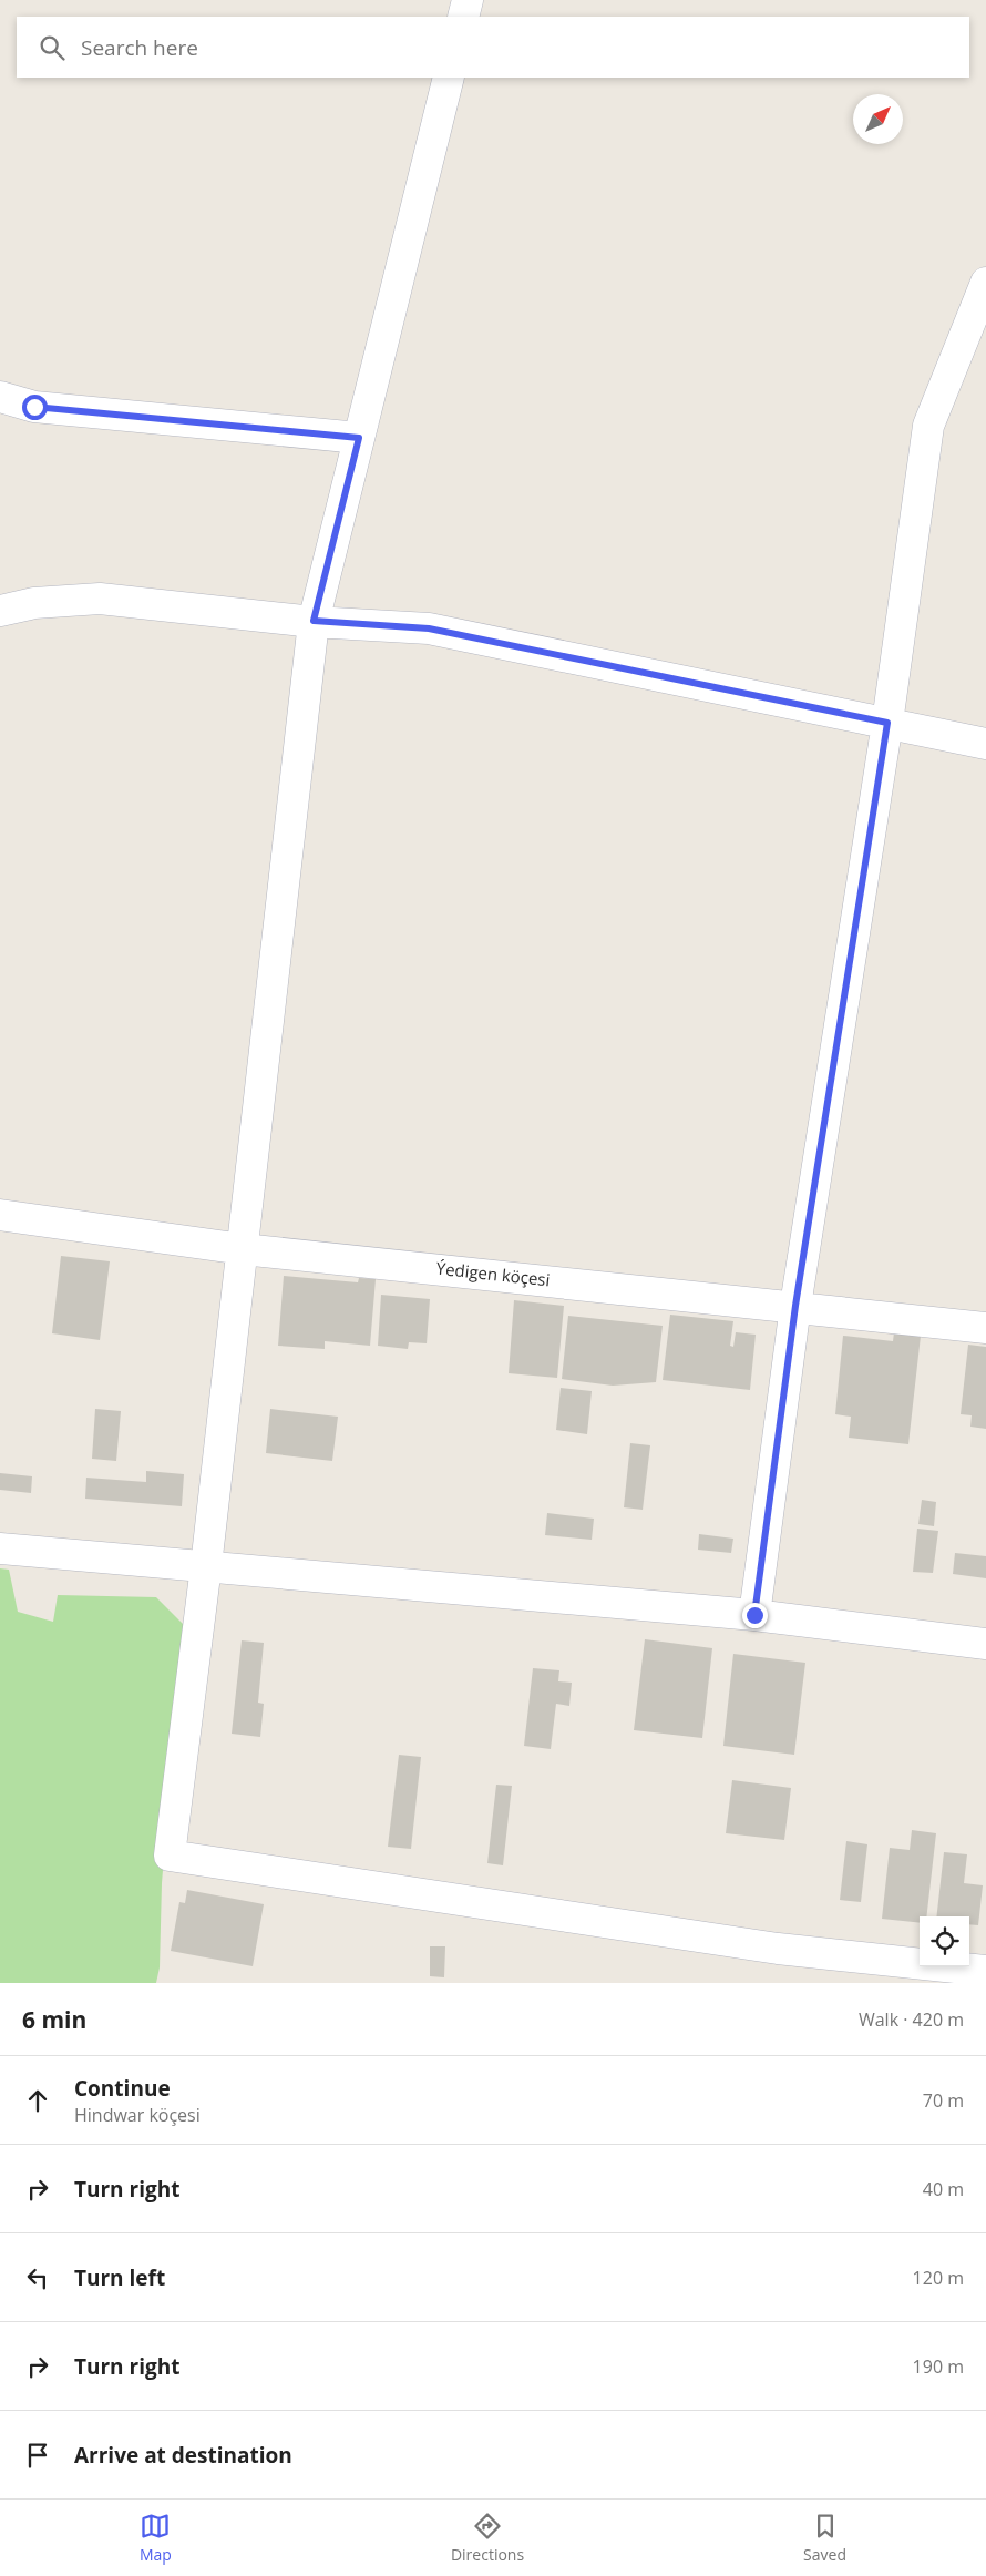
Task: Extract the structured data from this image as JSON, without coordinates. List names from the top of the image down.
{
  "streets": {
    "street": ["Ýedigen köçesi"]
  },
  "north": "top right",
  "page": {
    "search": "Search here",
    "heading": ["6 min", "Walk · 420 m"],
    "list": [
      ["Continue", "Hindwar köçesi", "70 m"],
      ["Turn right", "40 m"],
      ["Turn left", "120 m"],
      ["Turn right", "190 m"],
      "Arrive at destination"
    ],
    "nav": ["Map", "Directions", "Saved"]
  }
}
